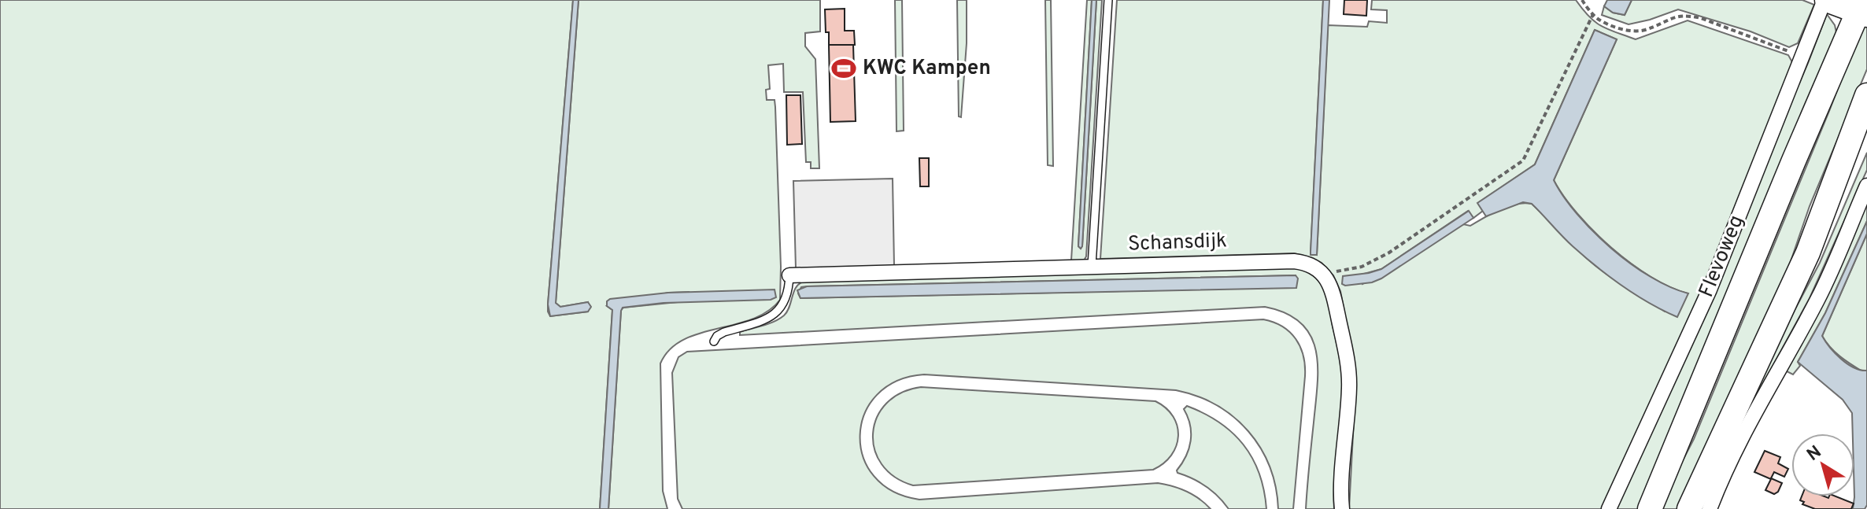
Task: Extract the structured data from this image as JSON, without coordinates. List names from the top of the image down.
{
  "streets": {
    "highway": ["Flevoweg"],
    "street": ["Schansdijk"]
  },
  "places": {
    "sports": ["KWC Kampen"]
  },
  "north": "top left"
}
